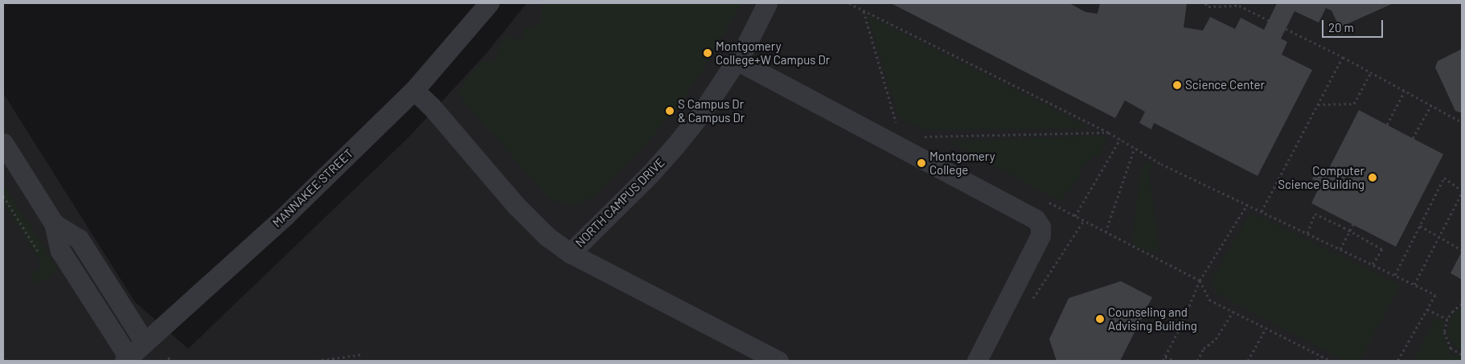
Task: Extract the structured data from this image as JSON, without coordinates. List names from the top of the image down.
{
  "streets": {
    "street": ["MANNAKEE STREET", "NORTH CAMPUS DRIVE"]
  },
  "crossings": [
    ["MANNAKEE STREET", "NORTH CAMPUS DRIVE"]
  ],
  "places": [
    "Montgomery College+W Campus Dr",
    "Science Center",
    "S Campus Dr & Campus Dr",
    "Montgomery College",
    "Computer Science Building",
    "Counseling and Advising Building"
  ],
  "scale_bar": "20 m"
}
